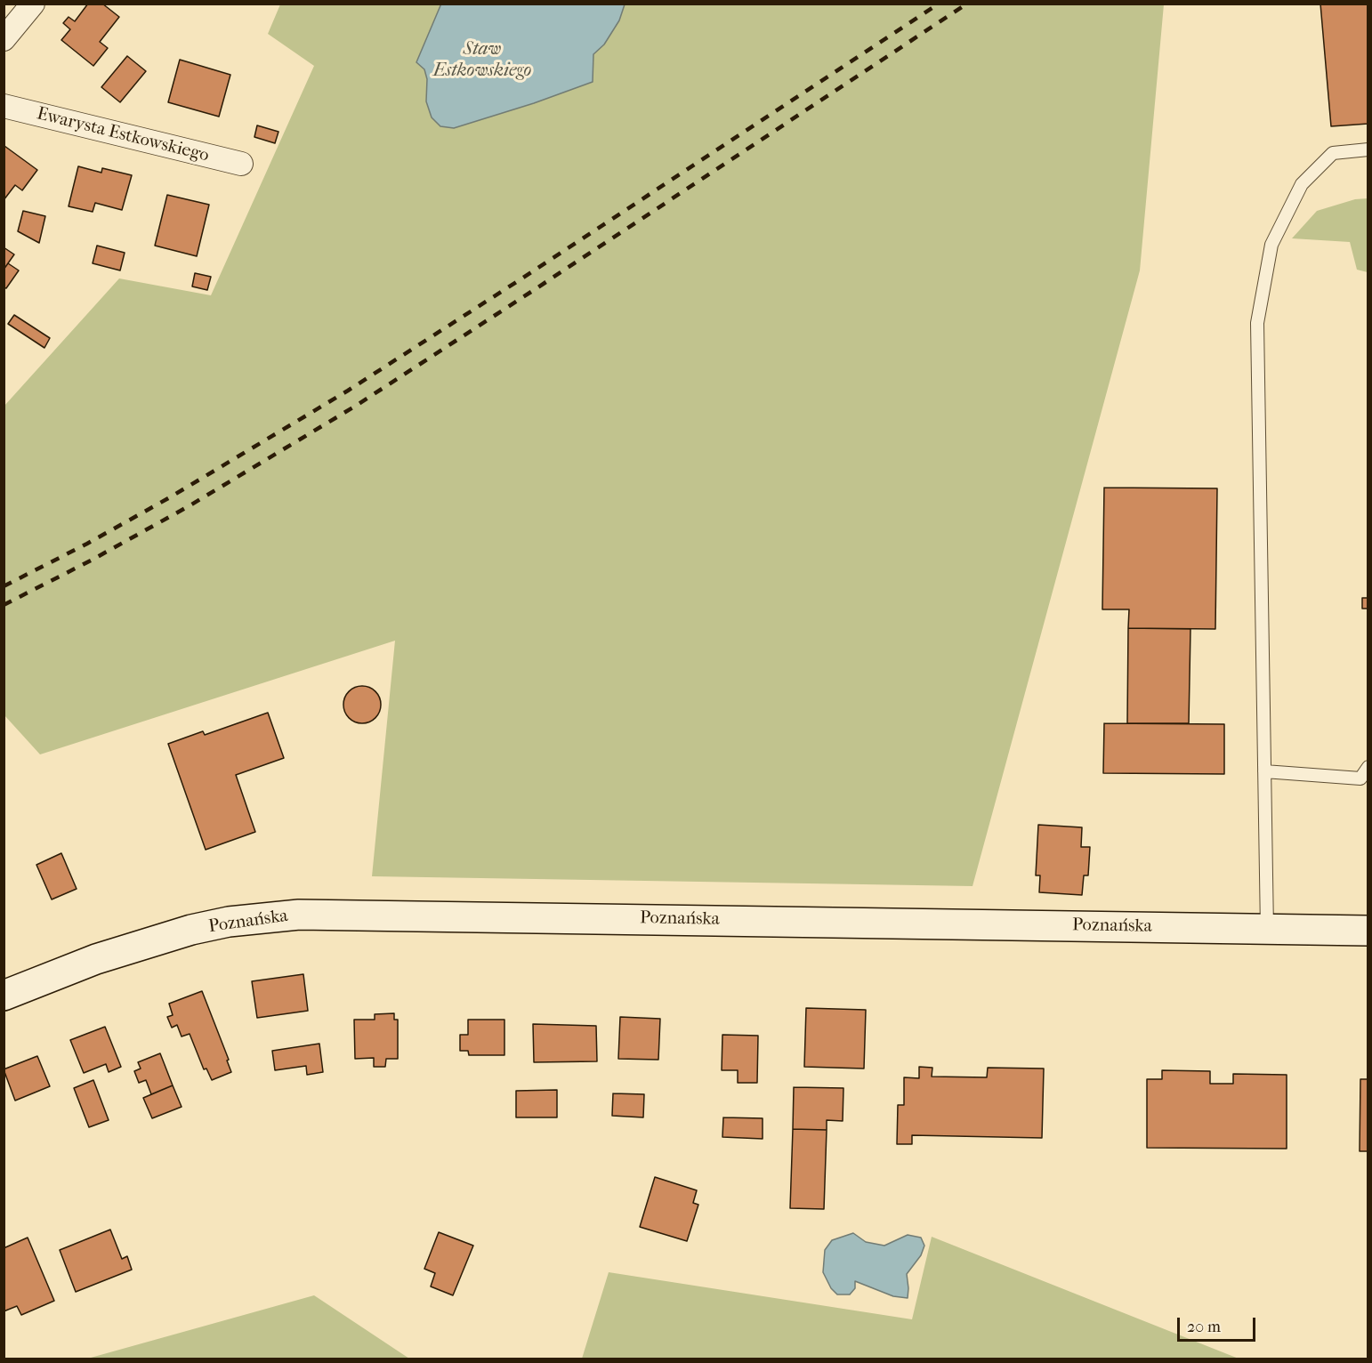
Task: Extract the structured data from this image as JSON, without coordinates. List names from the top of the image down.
{
  "streets": {
    "street": ["Ewarysta Estkowskiego", "Poznańska"]
  },
  "water": ["Staw Estkowskiego"],
  "scale_bar": "20 m"
}
